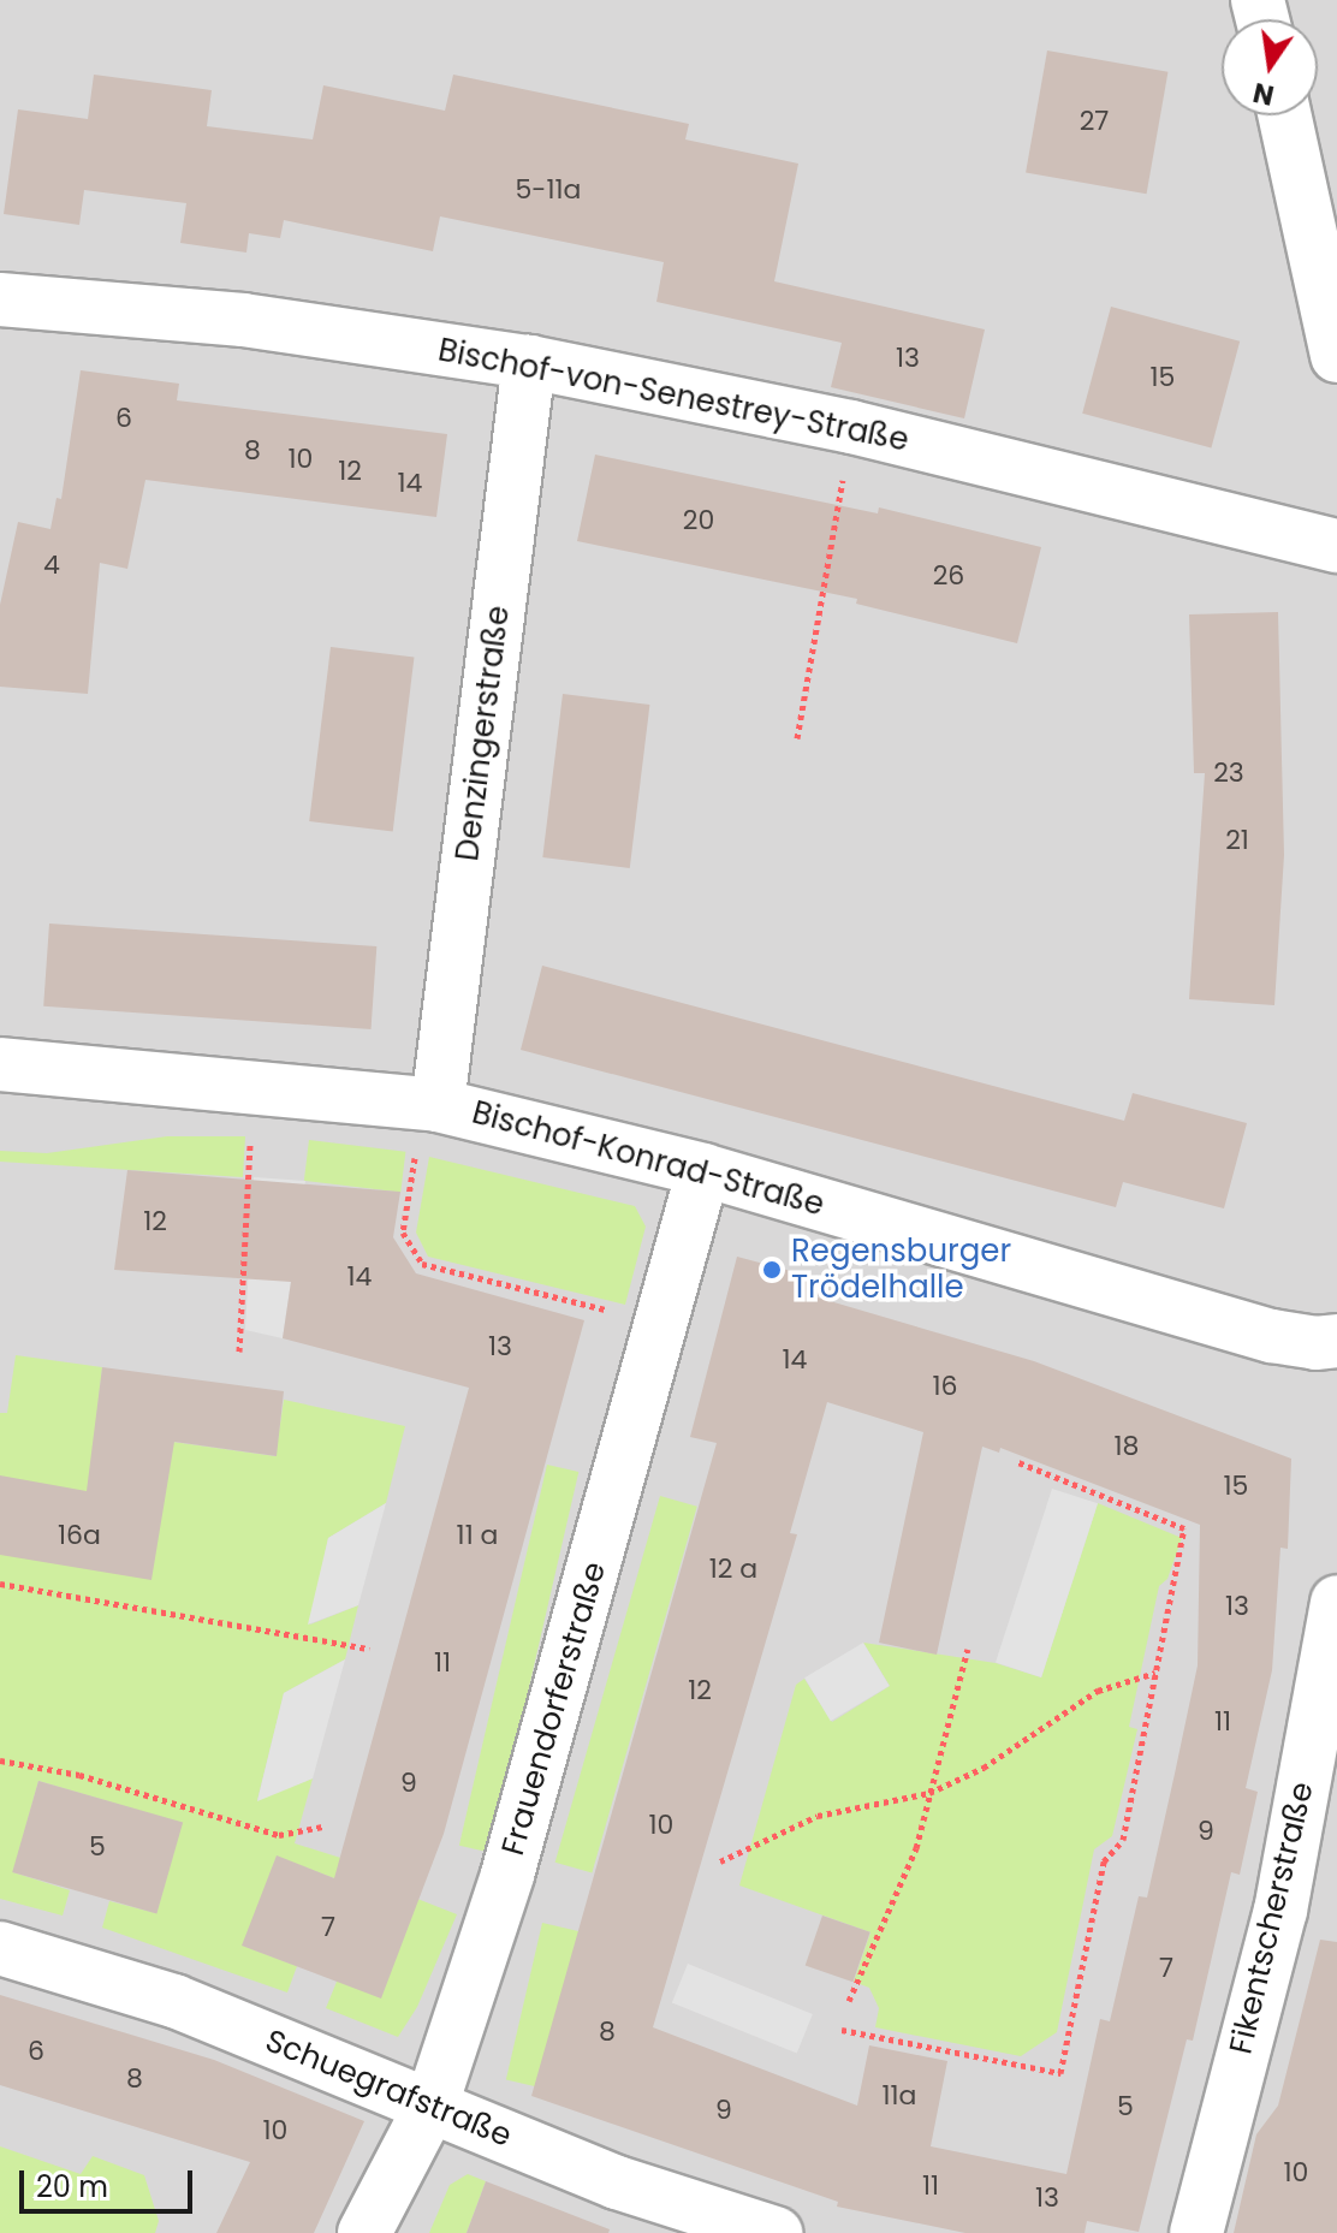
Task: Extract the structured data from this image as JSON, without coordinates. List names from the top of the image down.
{
  "streets": {
    "street": [
      "Bischof-von-Senestrey-Straße",
      "Denzingerstraße",
      "Bischof-Konrad-Straße",
      "Frauendorferstraße",
      "Fikentscherstraße",
      "Schuegrafstraße"
    ]
  },
  "crossings": [
    ["Bischof-von-Senestrey-Straße", "Denzingerstraße"],
    ["Denzingerstraße", "Bischof-Konrad-Straße"],
    ["Bischof-Konrad-Straße", "Frauendorferstraße"],
    ["Frauendorferstraße", "Schuegrafstraße"]
  ],
  "places": ["Regensburger Trödelhalle"],
  "house_numbers": [
    "27",
    "5-11a",
    "13",
    "15",
    "6",
    "8",
    "10",
    "12",
    "14",
    "20",
    "4",
    "26",
    "23",
    "21",
    "12",
    "14",
    "13",
    "14",
    "16",
    "18",
    "15",
    "16a",
    "11 a",
    "12 a",
    "13",
    "11",
    "12",
    "11",
    "9",
    "10",
    "9",
    "5",
    "7",
    "7",
    "8",
    "6",
    "8",
    "11a",
    "5",
    "9",
    "10",
    "10",
    "11",
    "13"
  ],
  "scale_bar": "20 m",
  "north": "bottom"
}
